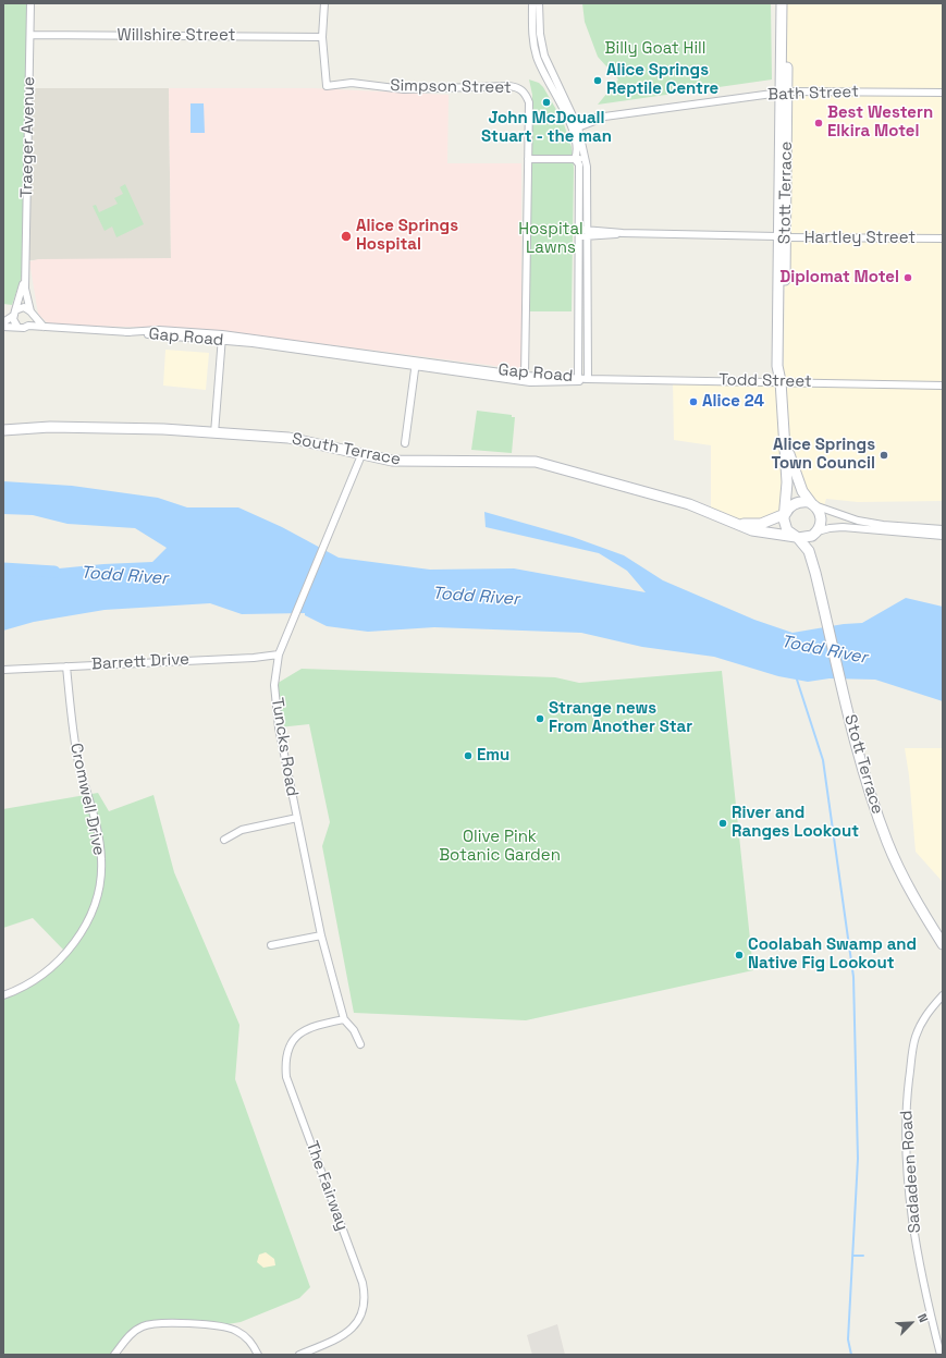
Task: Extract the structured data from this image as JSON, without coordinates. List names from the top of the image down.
{
  "streets": {
    "main road": ["Stott Terrace", "South Terrace"],
    "street": [
      "Willshire Street",
      "Simpson Street",
      "Bath Street",
      "Traeger Avenue",
      "Hartley Street",
      "Gap Road",
      "Todd Street",
      "Barrett Drive",
      "Tuncks Road",
      "Cromwell Drive",
      "Sadadeen Road",
      "The Fairway"
    ]
  },
  "crossings": [
    ["Willshire Street", "Simpson Street"],
    ["Willshire Street", "Traeger Avenue"],
    ["Simpson Street", "Gap Road"],
    ["Bath Street", "Stott Terrace"],
    ["Traeger Avenue", "Gap Road"],
    ["Stott Terrace", "Hartley Street"],
    ["Stott Terrace", "Todd Street"],
    ["Stott Terrace", "South Terrace"],
    ["Gap Road", "Todd Street"],
    ["South Terrace", "Tuncks Road"],
    ["Barrett Drive", "Tuncks Road"],
    ["Barrett Drive", "Cromwell Drive"],
    ["Tuncks Road", "The Fairway"]
  ],
  "water": ["Todd River"],
  "parks": ["Billy Goat Hill", "Hospital Lawns", "Olive Pink Botanic Garden"],
  "places": [
    "Alice Springs Reptile Centre",
    "John McDouall Stuart - the man",
    "Best Western Elkira Motel",
    "Alice Springs Hospital",
    "Diplomat Motel",
    "Alice 24",
    "Alice Springs Town Council",
    "Strange news From Another Star",
    "Emu",
    "River and Ranges Lookout",
    "Coolabah Swamp and Native Fig Lookout"
  ],
  "north": "top right"
}
